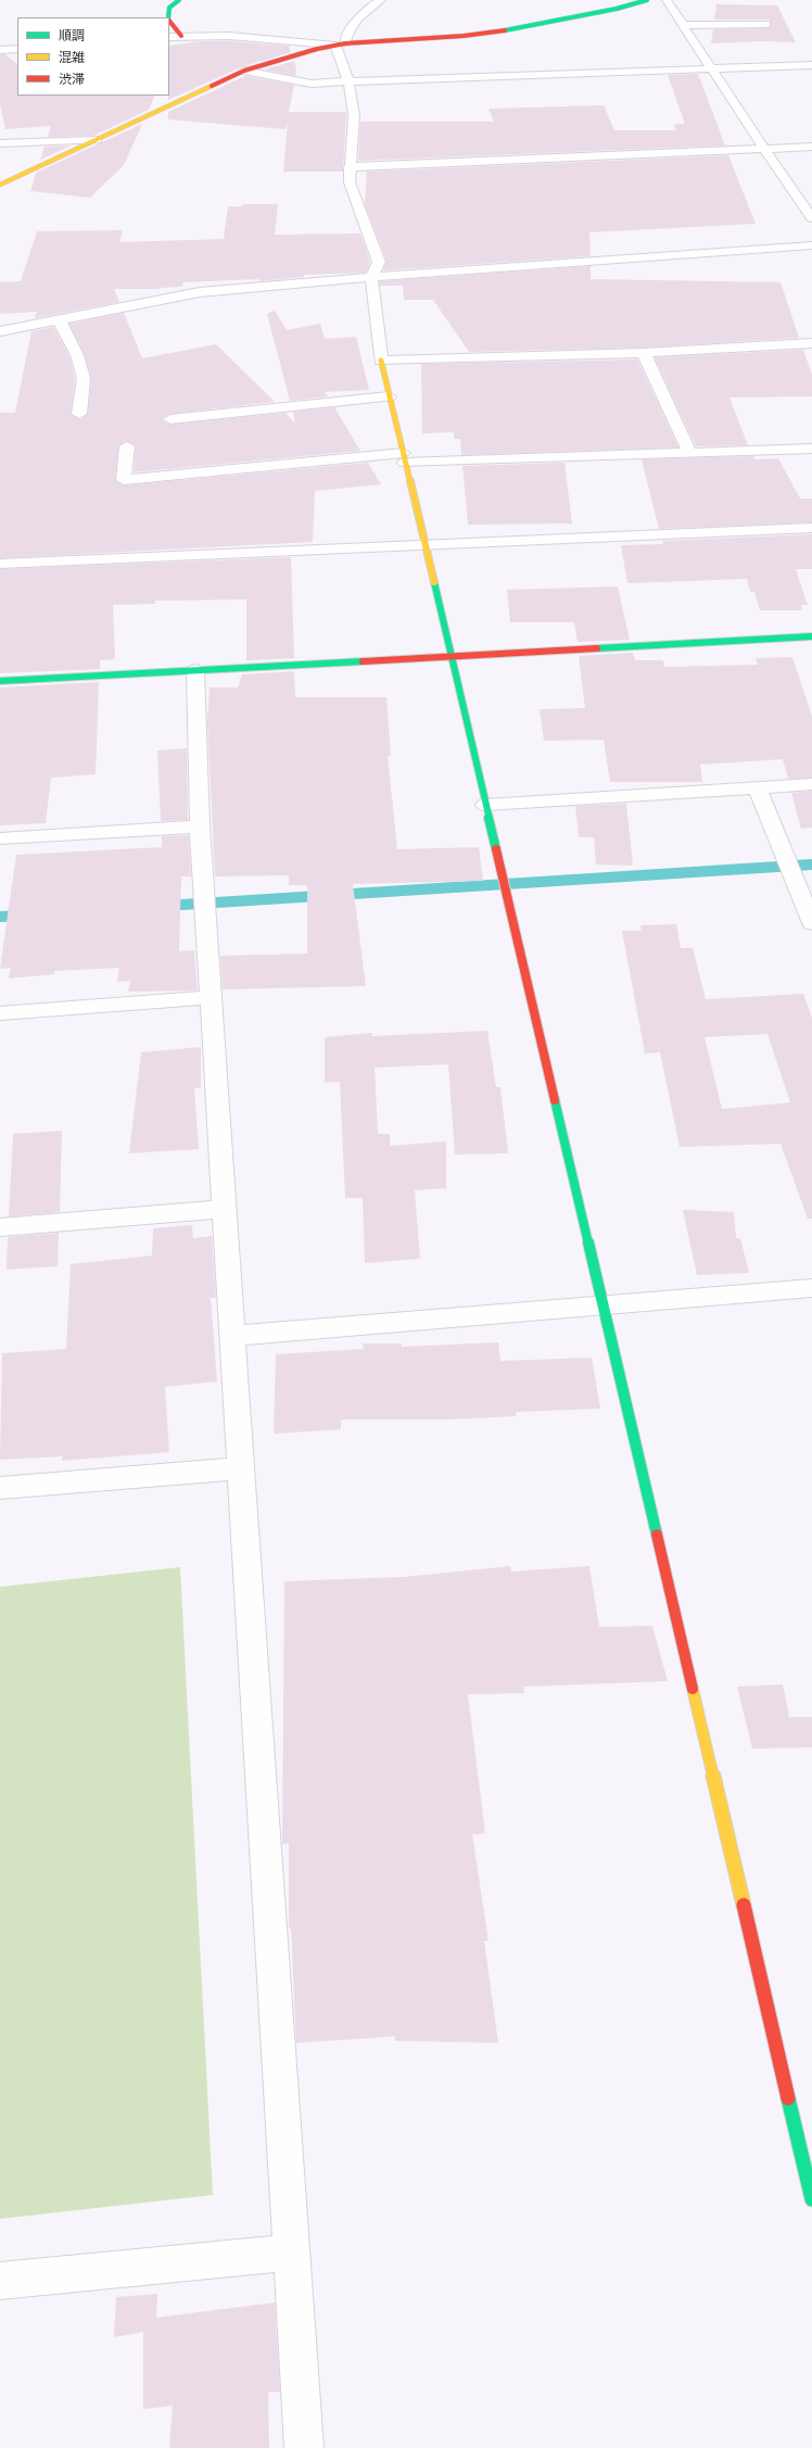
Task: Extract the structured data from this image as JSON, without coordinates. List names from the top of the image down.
{
  "legend": ["順調", "混雑", "渋滞"]
}
